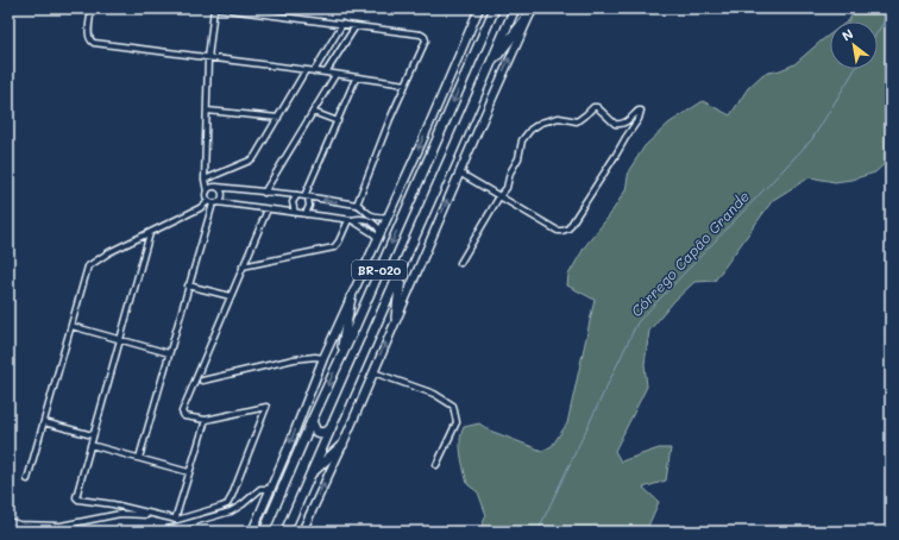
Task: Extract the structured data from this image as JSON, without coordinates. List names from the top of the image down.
{
  "streets": {
    "highway": ["BR-020"]
  },
  "water": ["Córrego Capão Grande"],
  "north": "top left"
}
